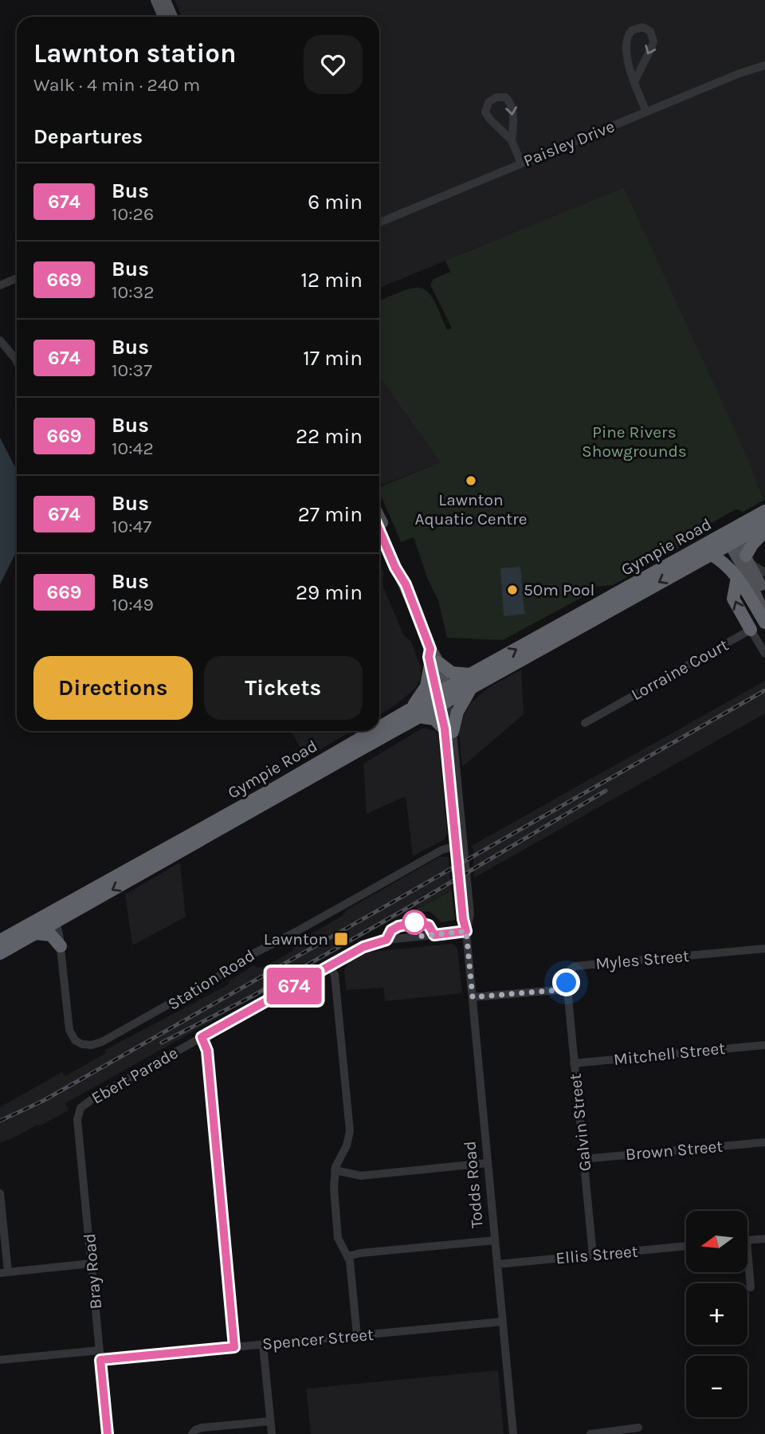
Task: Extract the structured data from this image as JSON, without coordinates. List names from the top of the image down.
{
  "streets": {
    "highway": ["Gympie Road"],
    "street": [
      "Paisley Drive",
      "Lorraine Court",
      "Myles Street",
      "Station Road",
      "Mitchell Street",
      "Ebert Parade",
      "Galvin Street",
      "Brown Street",
      "Todds Road",
      "Ellis Street",
      "Bray Road",
      "Spencer Street"
    ]
  },
  "crossings": [
    ["Gympie Road", "Station Road"],
    ["Gympie Road", "Todds Road"],
    ["Myles Street", "Galvin Street"],
    ["Station Road", "Todds Road"],
    ["Mitchell Street", "Galvin Street"],
    ["Ebert Parade", "Todds Road"],
    ["Ebert Parade", "Bray Road"],
    ["Galvin Street", "Brown Street"],
    ["Galvin Street", "Ellis Street"],
    ["Todds Road", "Ellis Street"],
    ["Todds Road", "Spencer Street"],
    ["Bray Road", "Spencer Street"]
  ],
  "parks": ["Pine Rivers Showgrounds"],
  "places": {
    "other": ["Lawnton Aquatic Centre", "50m Pool"],
    "transit": ["Lawnton"]
  },
  "lines": ["bus line 674"],
  "north": "left",
  "page": {
    "on_map": "674",
    "heading": [
      ["Lawnton station", "Walk · 4 min · 240 m"],
      "Departures"
    ],
    "list": [
      {
        "mark": "674",
        "name": "Bus",
        "note": "10:26",
        "value": "6 min"
      },
      {
        "mark": "669",
        "name": "Bus",
        "note": "10:32",
        "value": "12 min"
      },
      {
        "mark": "674",
        "name": "Bus",
        "note": "10:37",
        "value": "17 min"
      },
      {
        "mark": "669",
        "name": "Bus",
        "note": "10:42",
        "value": "22 min"
      },
      {
        "mark": "674",
        "name": "Bus",
        "note": "10:47",
        "value": "27 min"
      },
      {
        "mark": "669",
        "name": "Bus",
        "note": "10:49",
        "value": "29 min"
      }
    ],
    "buttons": ["Directions", "Tickets"],
    "map_buttons": ["+", "−"]
  }
}
